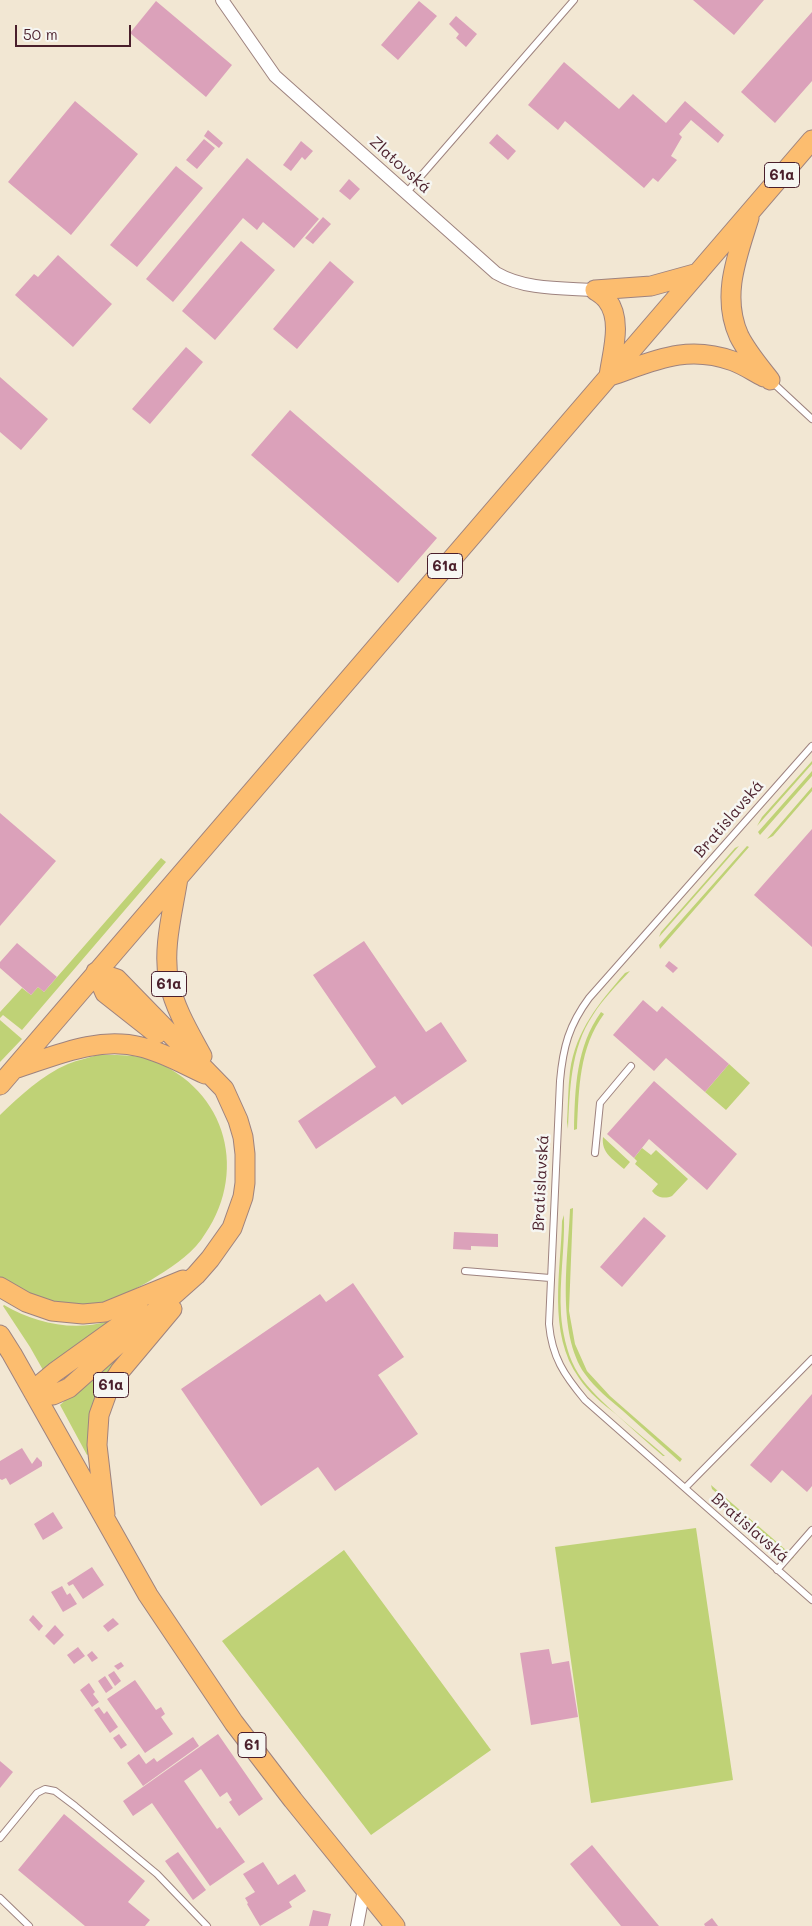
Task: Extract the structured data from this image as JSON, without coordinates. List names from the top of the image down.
{
  "streets": {
    "main road": ["61a", "61"],
    "street": ["Zlatovská"],
    "lane": ["Bratislavská"]
  },
  "crossings": [
    ["61a", "61"]
  ],
  "scale_bar": "50 m"
}
